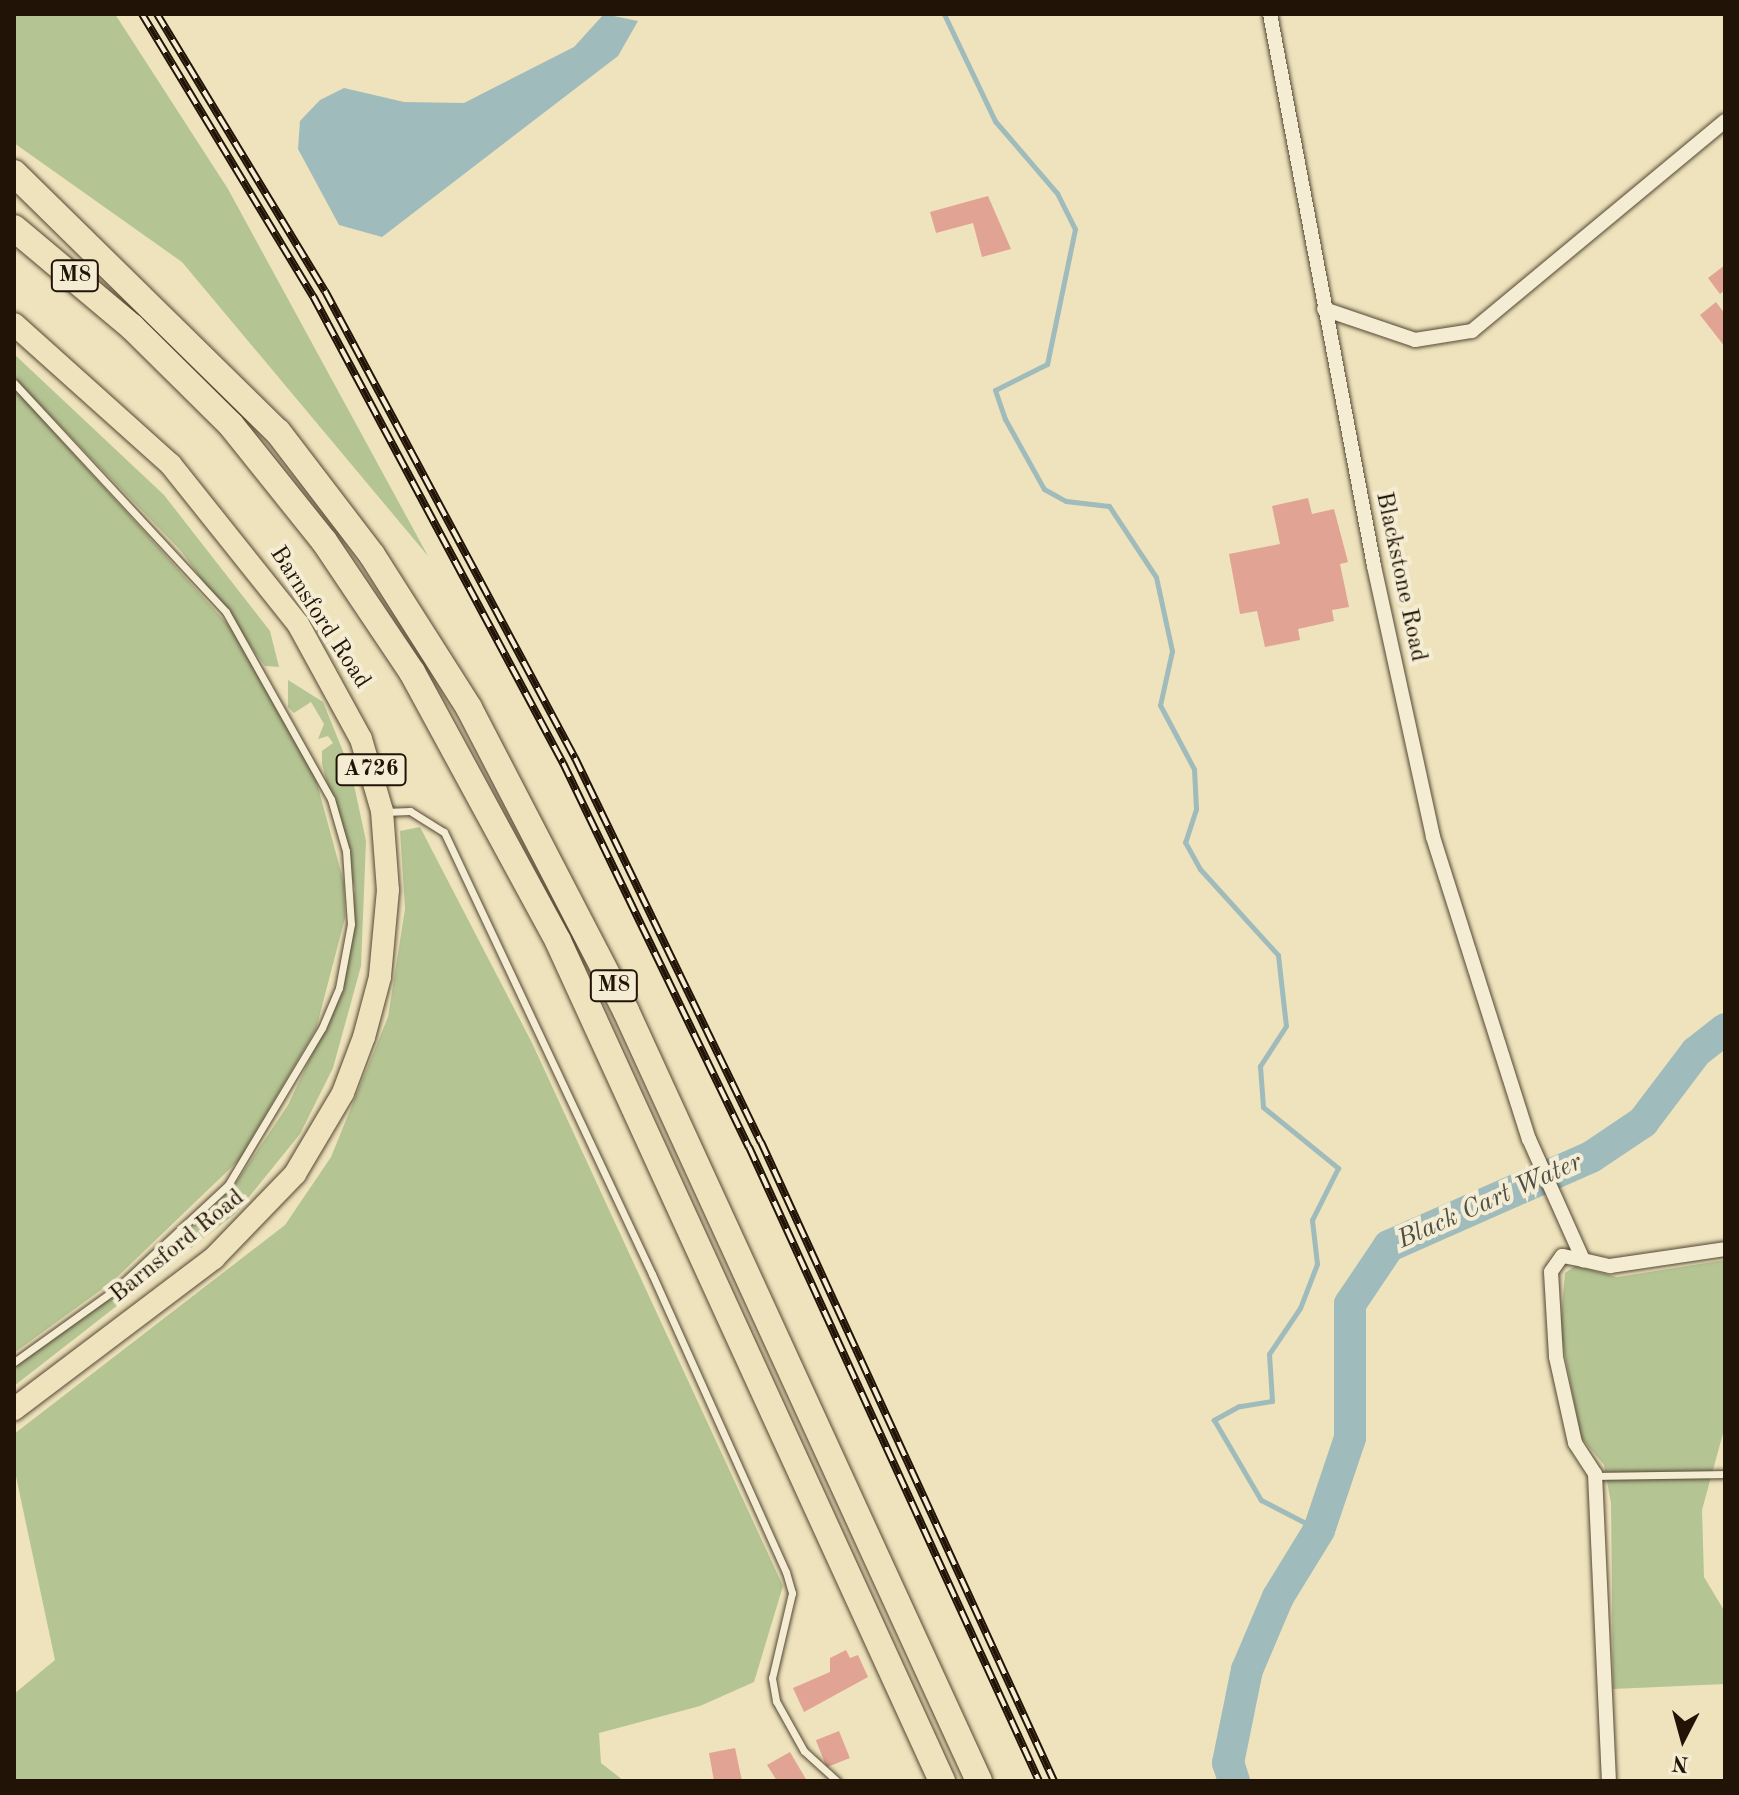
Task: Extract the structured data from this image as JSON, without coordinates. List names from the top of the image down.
{
  "streets": {
    "highway": ["M8"],
    "main road": ["Barnsford Road", "A726"],
    "street": ["Blackstone Road"]
  },
  "water": ["Black Cart Water"],
  "north": "bottom"
}
